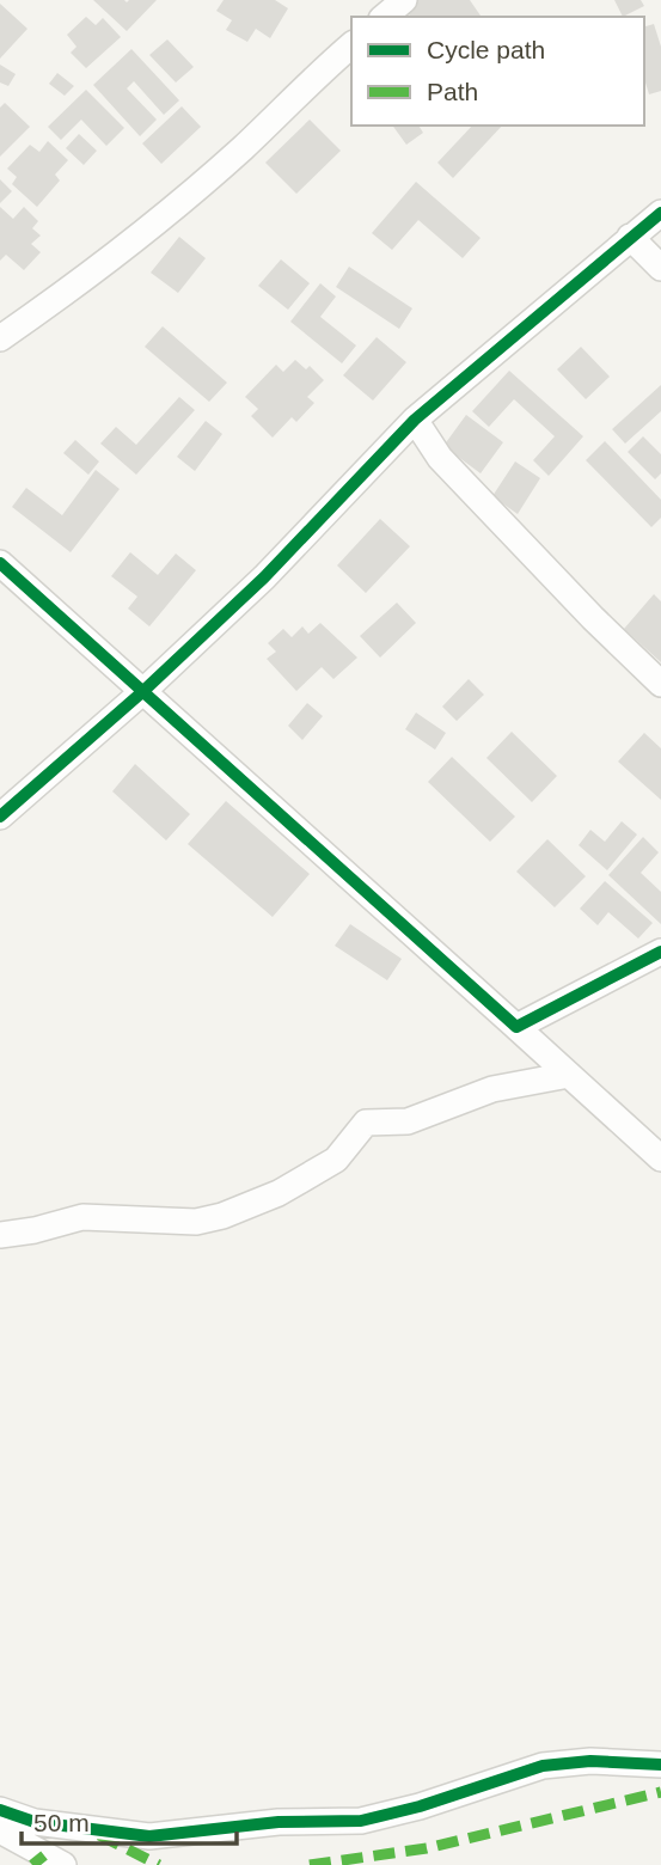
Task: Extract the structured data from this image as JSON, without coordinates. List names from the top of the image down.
{
  "legend": ["Cycle path", "Path"],
  "scale_bar": "50 m"
}
